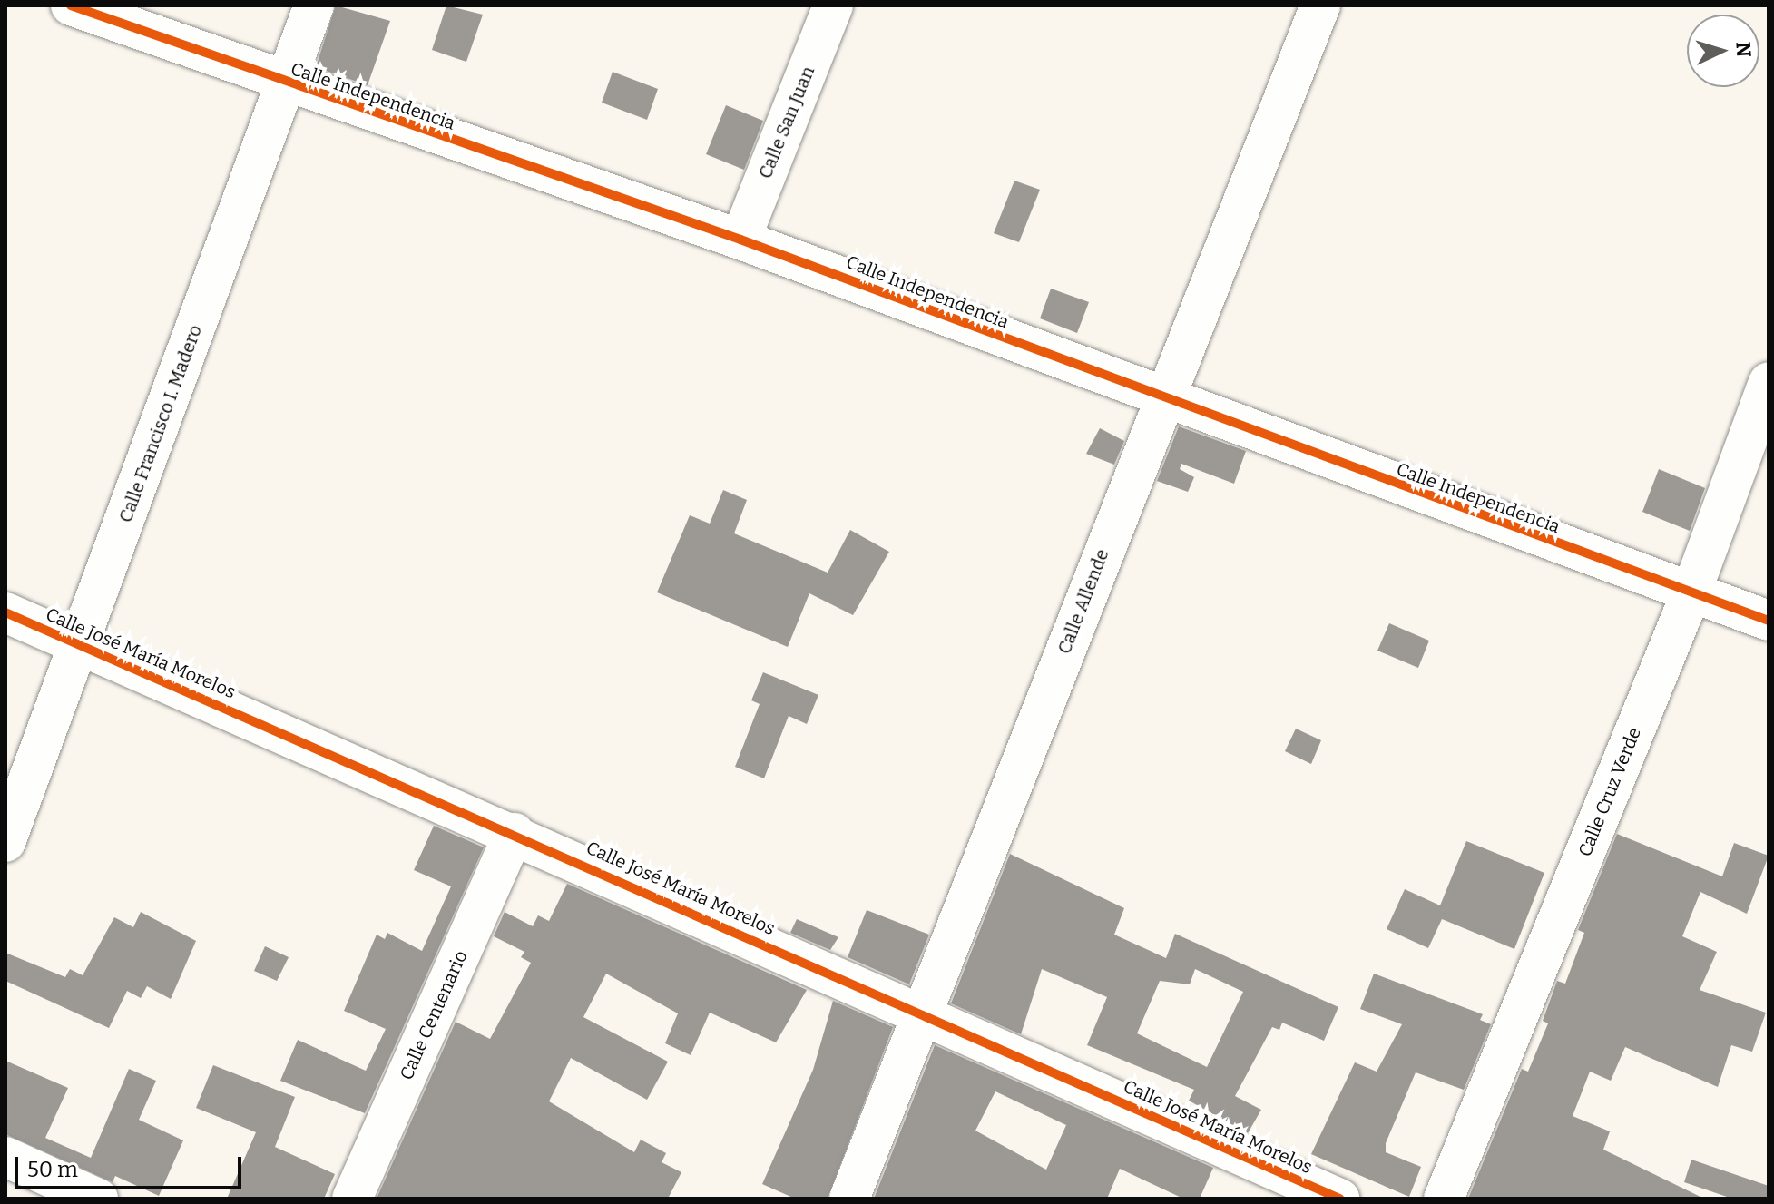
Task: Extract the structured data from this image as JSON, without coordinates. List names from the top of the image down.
{
  "streets": {
    "street": [
      "Calle Independencia",
      "Calle San Juan",
      "Calle Francisco I. Madero",
      "Calle Allende",
      "Calle José María Morelos",
      "Calle Cruz Verde",
      "Calle Centenario"
    ]
  },
  "crossings": [
    ["Calle Independencia", "Calle San Juan"],
    ["Calle Independencia", "Calle Francisco I. Madero"],
    ["Calle Independencia", "Calle Allende"],
    ["Calle Independencia", "Calle Cruz Verde"],
    ["Calle Francisco I. Madero", "Calle José María Morelos"],
    ["Calle Allende", "Calle José María Morelos"],
    ["Calle José María Morelos", "Calle Centenario"]
  ],
  "scale_bar": "50 m",
  "north": "right"
}
